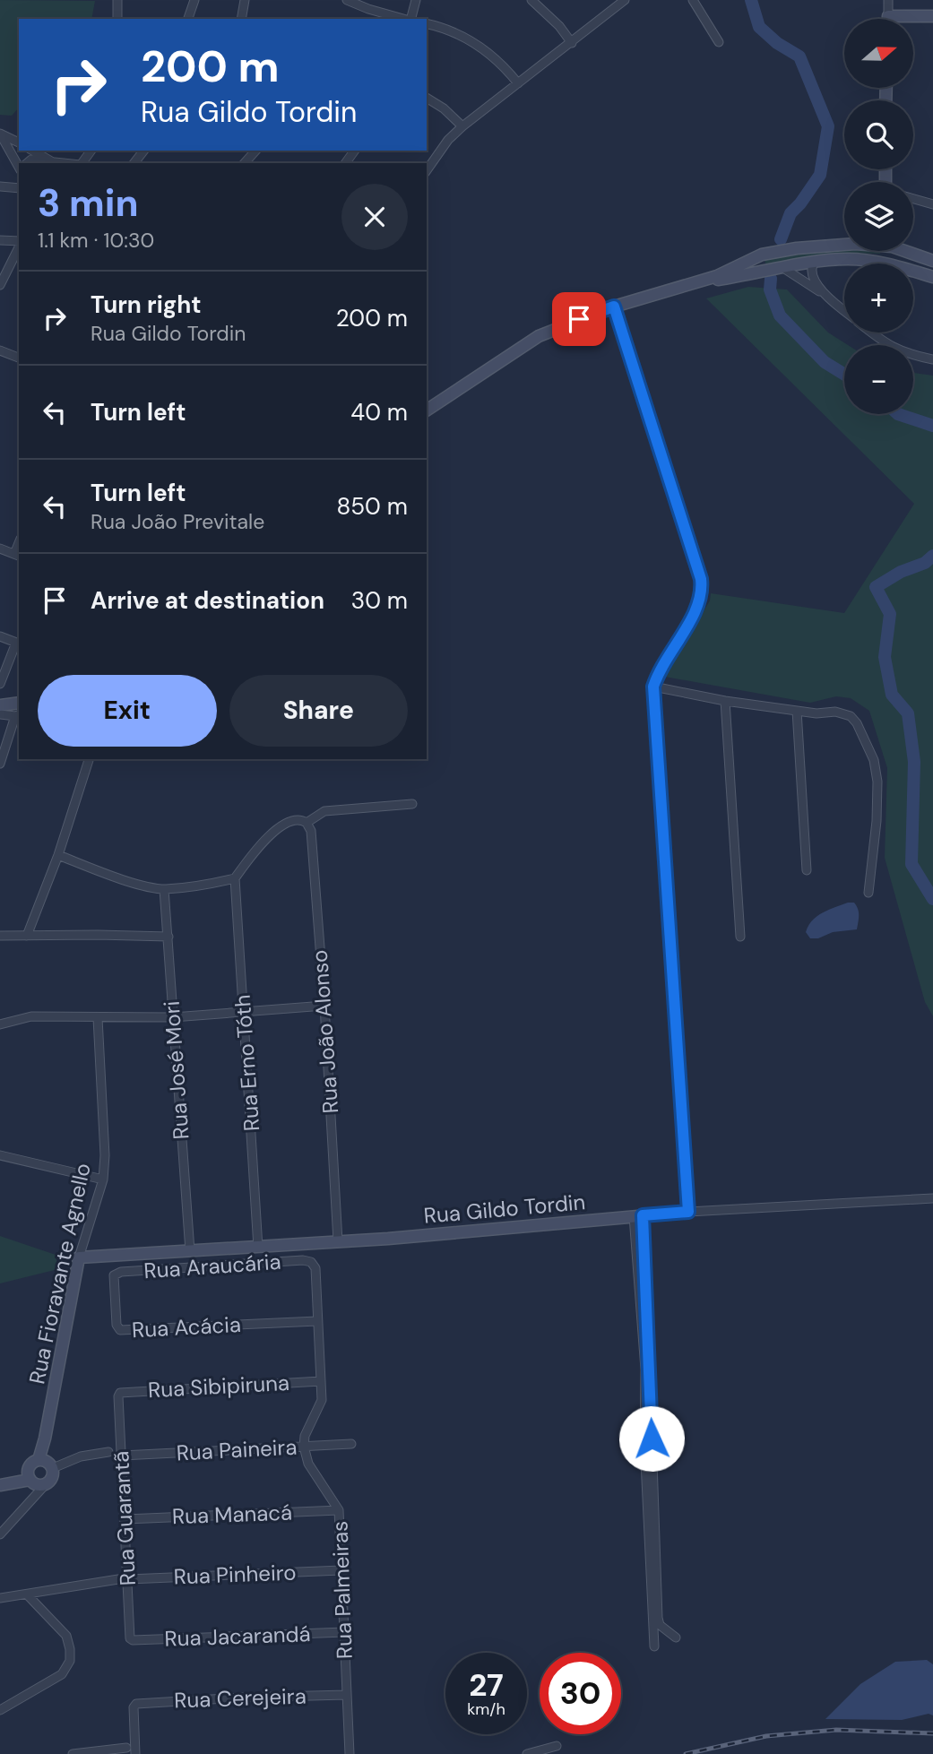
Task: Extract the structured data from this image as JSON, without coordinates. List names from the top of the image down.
{
  "streets": {
    "main road": ["Rua Gildo Tordin", "Rua Fioravante Agnello"],
    "street": [
      "Rua João Alonso",
      "Rua Erno Tóth",
      "Rua José Mori",
      "Rua Araucária",
      "Rua Acácia",
      "Rua Sibipiruna",
      "Rua Paineira",
      "Rua Manacá",
      "Rua Guarantã",
      "Rua Pinheiro",
      "Rua Palmeiras",
      "Rua Jacarandá",
      "Rua Cerejeira"
    ]
  },
  "crossings": [
    ["Rua João Alonso", "Rua Gildo Tordin"],
    ["Rua Erno Tóth", "Rua Gildo Tordin"],
    ["Rua José Mori", "Rua Gildo Tordin"],
    ["Rua Gildo Tordin", "Rua Fioravante Agnello"],
    ["Rua Araucária", "Rua Acácia"],
    ["Rua Sibipiruna", "Rua Guarantã"],
    ["Rua Paineira", "Rua Guarantã"],
    ["Rua Paineira", "Rua Palmeiras"],
    ["Rua Manacá", "Rua Guarantã"],
    ["Rua Manacá", "Rua Palmeiras"],
    ["Rua Guarantã", "Rua Pinheiro"],
    ["Rua Guarantã", "Rua Jacarandá"],
    ["Rua Pinheiro", "Rua Palmeiras"],
    ["Rua Palmeiras", "Rua Jacarandá"],
    ["Rua Palmeiras", "Rua Cerejeira"]
  ],
  "north": "right",
  "page": {
    "map_buttons": ["+", "−"],
    "turn": ["200 m", "Rua Gildo Tordin"],
    "heading": ["3 min", "1.1 km · 10:30"],
    "list": [
      {
        "name": "Turn right",
        "note": "Rua Gildo Tordin",
        "value": "200 m"
      },
      {
        "name": "Turn left",
        "value": "40 m"
      },
      {
        "name": "Turn left",
        "note": "Rua João Previtale",
        "value": "850 m"
      },
      {
        "name": "Arrive at destination",
        "value": "30 m"
      }
    ],
    "buttons": ["Exit", "Share"],
    "speed": "27 km/h",
    "limit": "30"
  }
}
